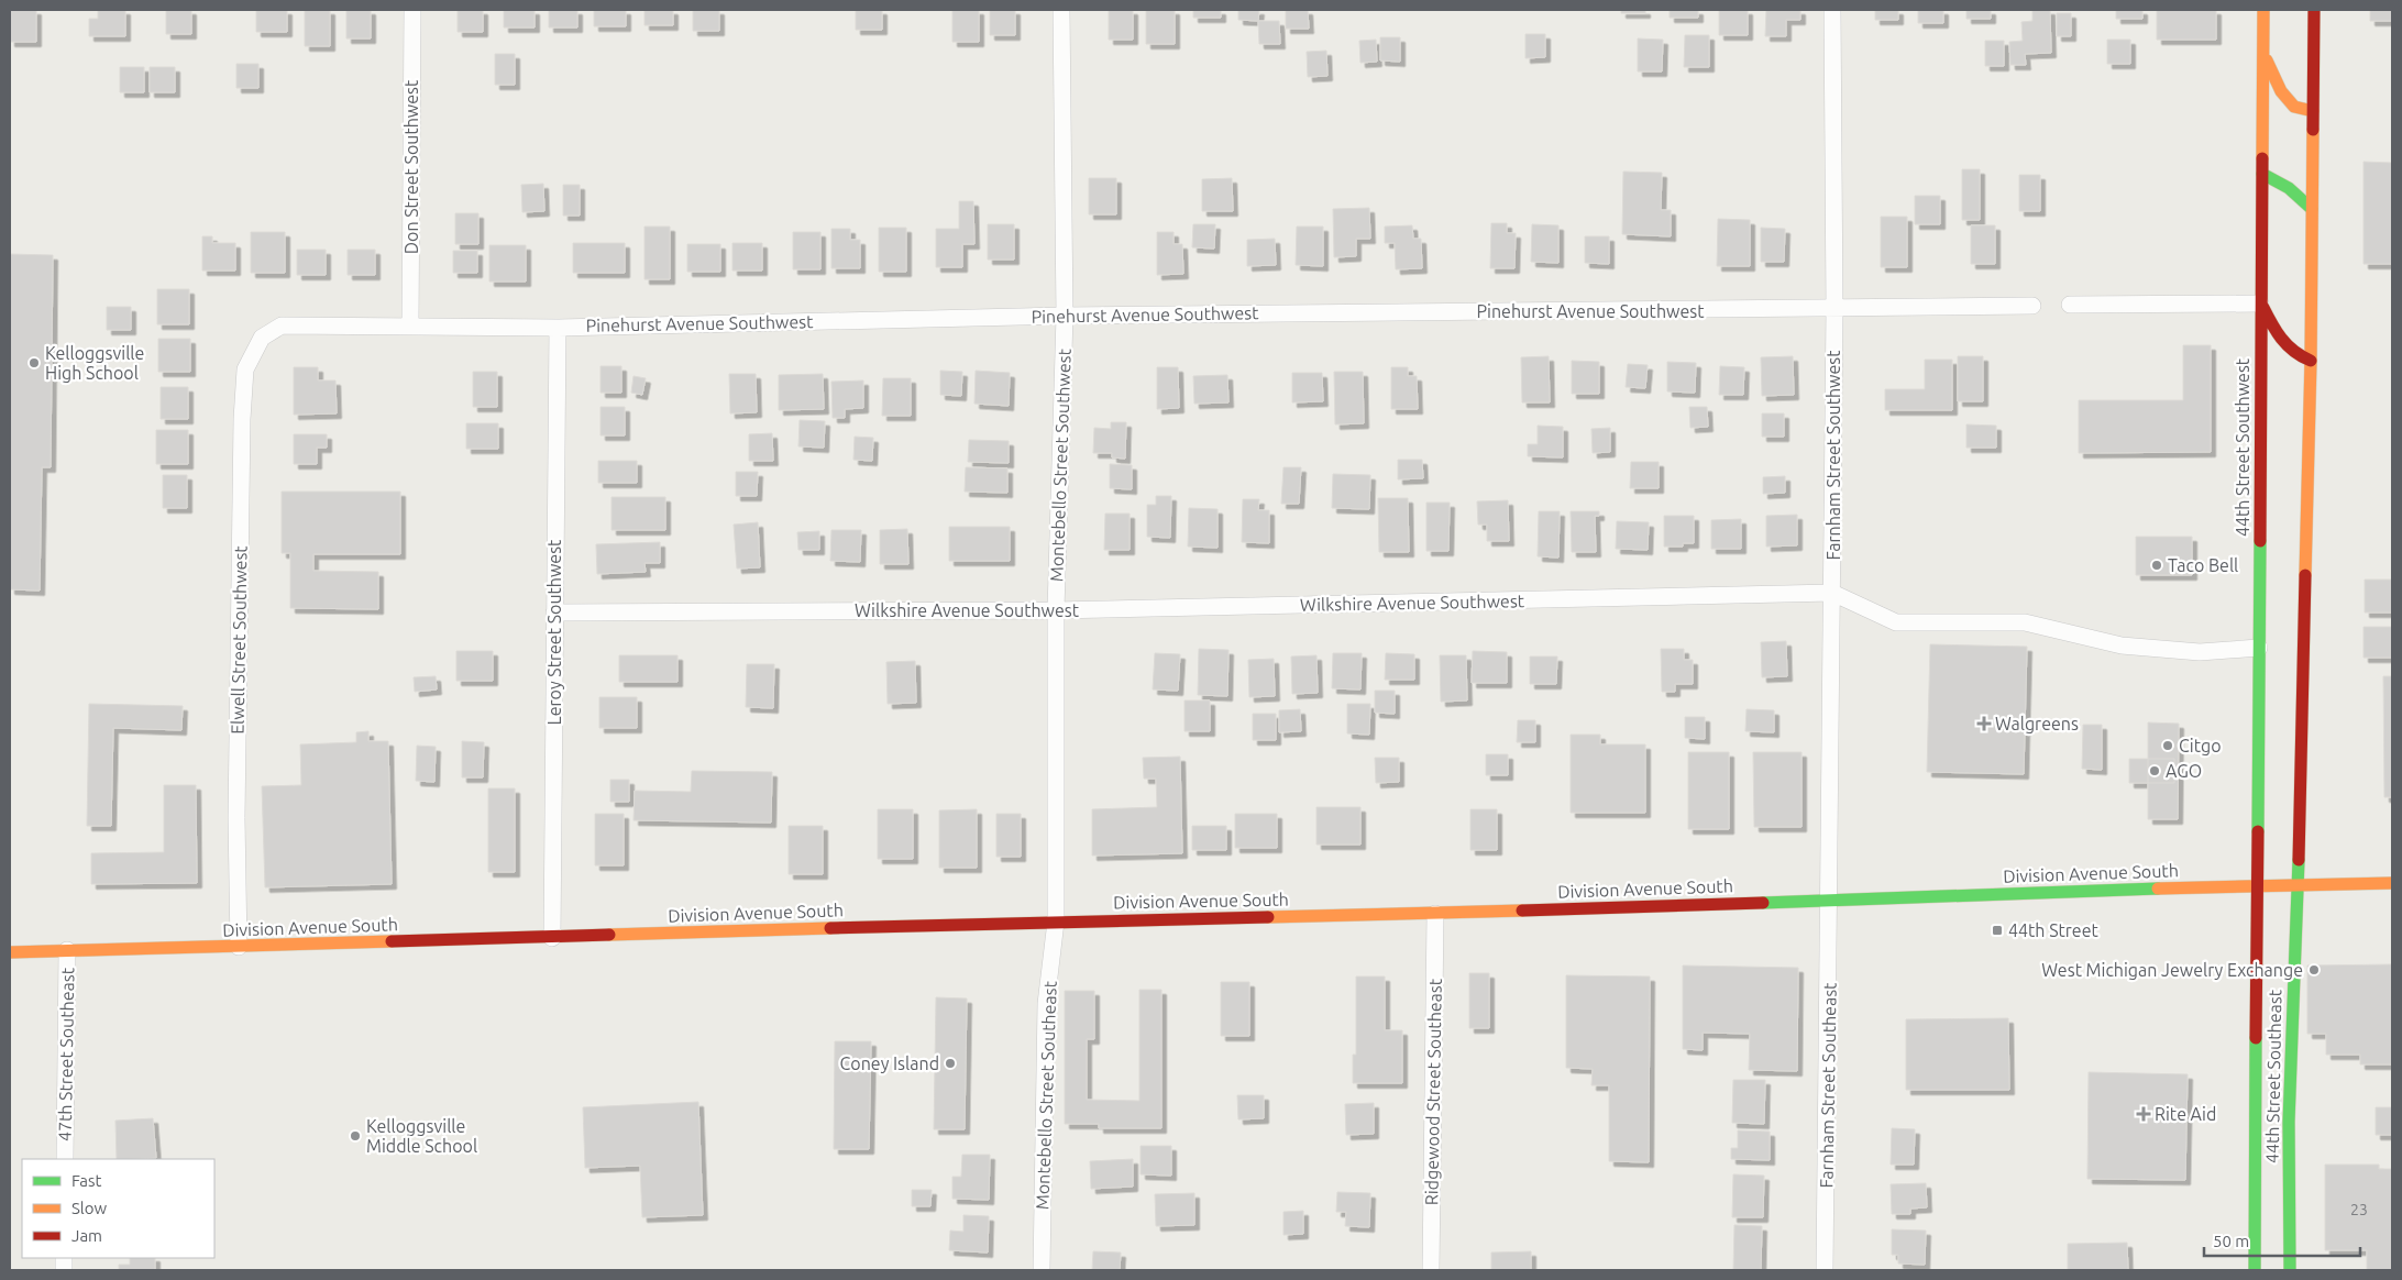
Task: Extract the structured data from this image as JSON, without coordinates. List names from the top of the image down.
{
  "streets": {
    "main road": ["44th Street Southwest", "Division Avenue South", "44th Street Southeast"],
    "street": [
      "Don Street Southwest",
      "Pinehurst Avenue Southwest",
      "Farnham Street Southwest",
      "Montebello Street Southwest",
      "Wilkshire Avenue Southwest",
      "Leroy Street Southwest",
      "Elwell Street Southwest",
      "47th Street Southeast",
      "Farnham Street Southeast",
      "Ridgewood Street Southeast",
      "Montebello Street Southeast"
    ]
  },
  "crossings": [
    ["Don Street Southwest", "Pinehurst Avenue Southwest"],
    ["Pinehurst Avenue Southwest", "Farnham Street Southwest"],
    ["Pinehurst Avenue Southwest", "Montebello Street Southwest"],
    ["Pinehurst Avenue Southwest", "Leroy Street Southwest"],
    ["Pinehurst Avenue Southwest", "Elwell Street Southwest"],
    ["44th Street Southwest", "Wilkshire Avenue Southwest"],
    ["44th Street Southwest", "Division Avenue South"],
    ["44th Street Southwest", "44th Street Southeast"],
    ["Farnham Street Southwest", "Wilkshire Avenue Southwest"],
    ["Farnham Street Southwest", "Division Avenue South"],
    ["Farnham Street Southwest", "Farnham Street Southeast"],
    ["Montebello Street Southwest", "Wilkshire Avenue Southwest"],
    ["Montebello Street Southwest", "Division Avenue South"],
    ["Montebello Street Southwest", "Montebello Street Southeast"],
    ["Wilkshire Avenue Southwest", "Leroy Street Southwest"],
    ["Leroy Street Southwest", "Division Avenue South"],
    ["Elwell Street Southwest", "Division Avenue South"],
    ["Division Avenue South", "47th Street Southeast"],
    ["Division Avenue South", "44th Street Southeast"],
    ["Division Avenue South", "Farnham Street Southeast"],
    ["Division Avenue South", "Ridgewood Street Southeast"],
    ["Division Avenue South", "Montebello Street Southeast"]
  ],
  "places": {
    "other": [
      "Kelloggsville High School",
      "Taco Bell",
      "Citgo",
      "AGO",
      "West Michigan Jewelry Exchange",
      "Coney Island",
      "Kelloggsville Middle School"
    ],
    "health": ["Walgreens", "Rite Aid"],
    "transit": ["44th Street"]
  },
  "house_numbers": ["23"],
  "legend": ["Fast", "Slow", "Jam"],
  "scale_bar": "50 m"
}
